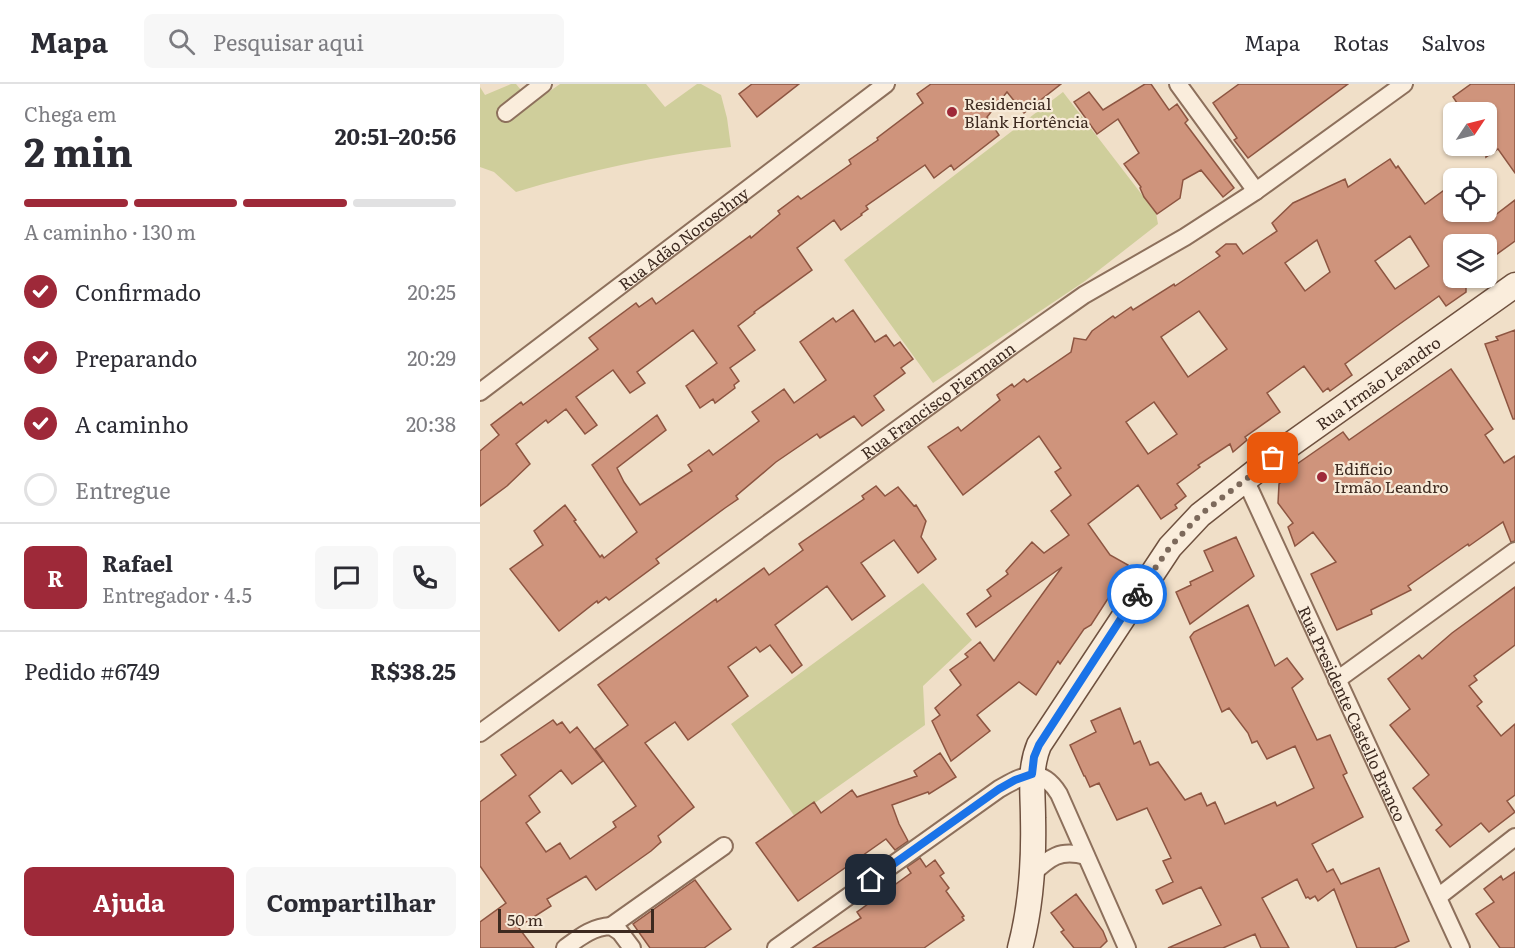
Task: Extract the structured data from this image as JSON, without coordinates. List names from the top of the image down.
{
  "streets": {
    "street": [
      "Rua Adão Noroschny",
      "Rua Irmão Leandro",
      "Rua Francisco Piermann",
      "Rua Presidente Castello Branco"
    ]
  },
  "crossings": [
    ["Rua Irmão Leandro", "Rua Presidente Castello Branco"]
  ],
  "places": ["Residencial Blank Hortência", "Edifício Irmão Leandro"],
  "scale_bar": "50 m",
  "north": "top right",
  "page": {
    "header": "Mapa",
    "search": "Pesquisar aqui",
    "nav": ["Mapa", "Rotas", "Salvos"],
    "heading": ["2 min", "Chega em", "20:51–20:56"],
    "panel": [
      "Rafael",
      "Entregador · 4.5",
      "Pedido #6749",
      "R$38.25"
    ],
    "bar": "A caminho · 130 m",
    "list": [
      ["Confirmado", "20:25"],
      ["Preparando", "20:29"],
      ["A caminho", "20:38"],
      "Entregue"
    ],
    "round": "R",
    "buttons": ["Ajuda", "Compartilhar"],
    "scale": "50 m"
  }
}
